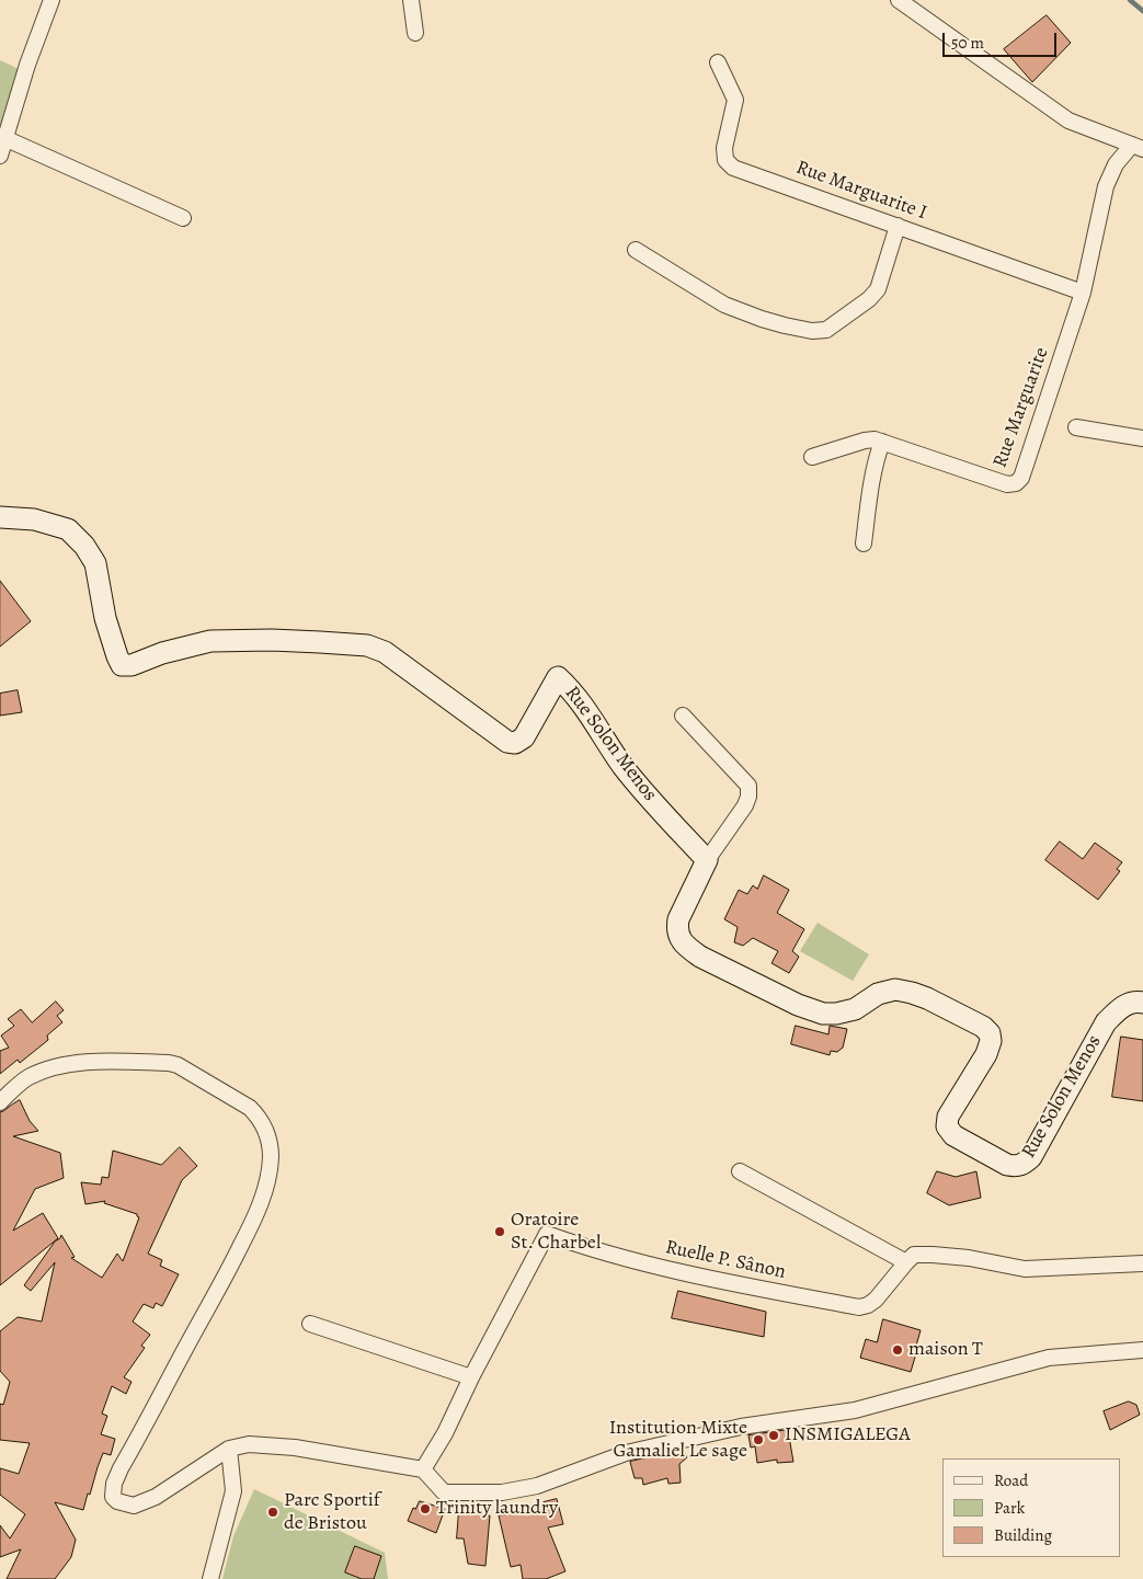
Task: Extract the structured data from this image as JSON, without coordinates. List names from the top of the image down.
{
  "streets": {
    "street": [
      "Rue Marguarite I",
      "Rue Marguarite",
      "Rue Solon Menos",
      "Ruelle P. Sânon"
    ]
  },
  "crossings": [
    ["Rue Marguarite I", "Rue Marguarite"]
  ],
  "places": [
    "Oratoire St. Charbel",
    "maison T",
    "INSMIGALEGA",
    "Institution Mixte Gamaliel Le sage",
    "Trinity laundry",
    "Parc Sportif de Bristou"
  ],
  "legend": ["Road", "Park", "Building"],
  "scale_bar": "50 m"
}
